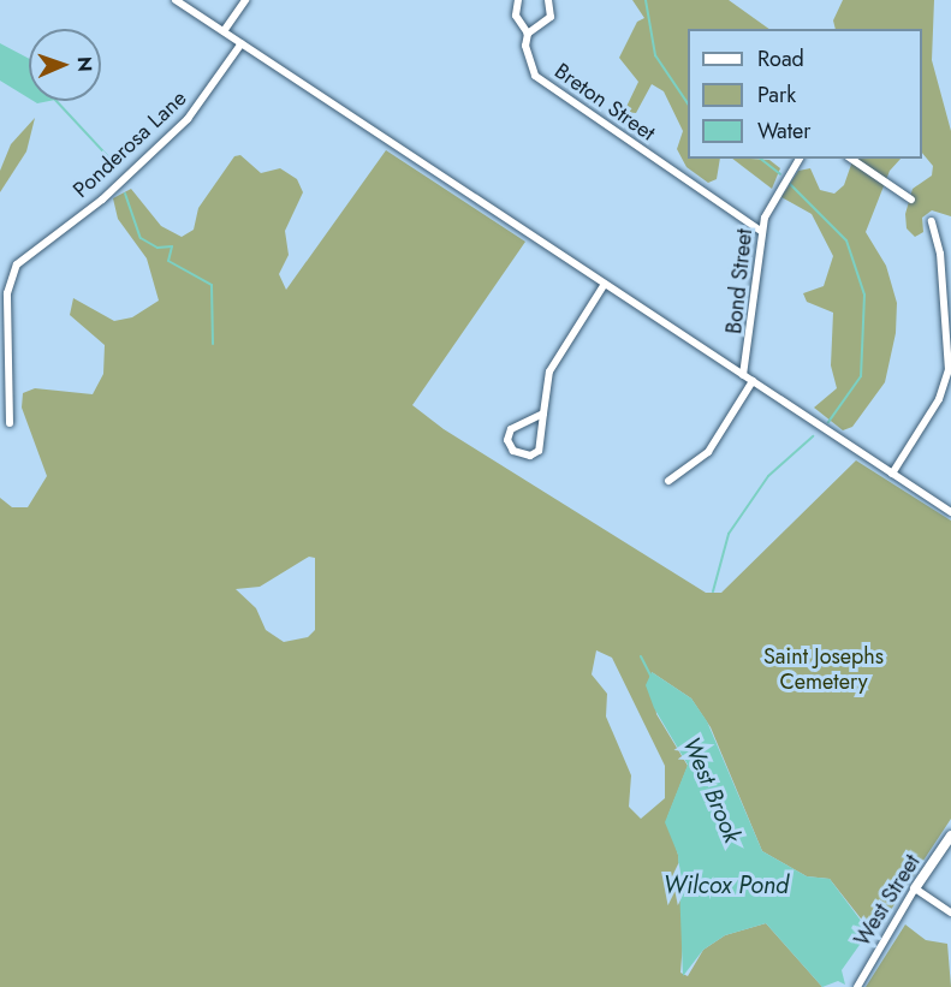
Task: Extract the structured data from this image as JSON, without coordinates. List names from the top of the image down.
{
  "streets": {
    "street": [
      "Breton Street",
      "Ponderosa Lane",
      "Bond Street",
      "West Street"
    ]
  },
  "crossings": [
    ["Breton Street", "Bond Street"]
  ],
  "water": ["West Brook", "Wilcox Pond"],
  "parks": ["Saint Josephs Cemetery"],
  "legend": ["Road", "Park", "Water"],
  "north": "right"
}
